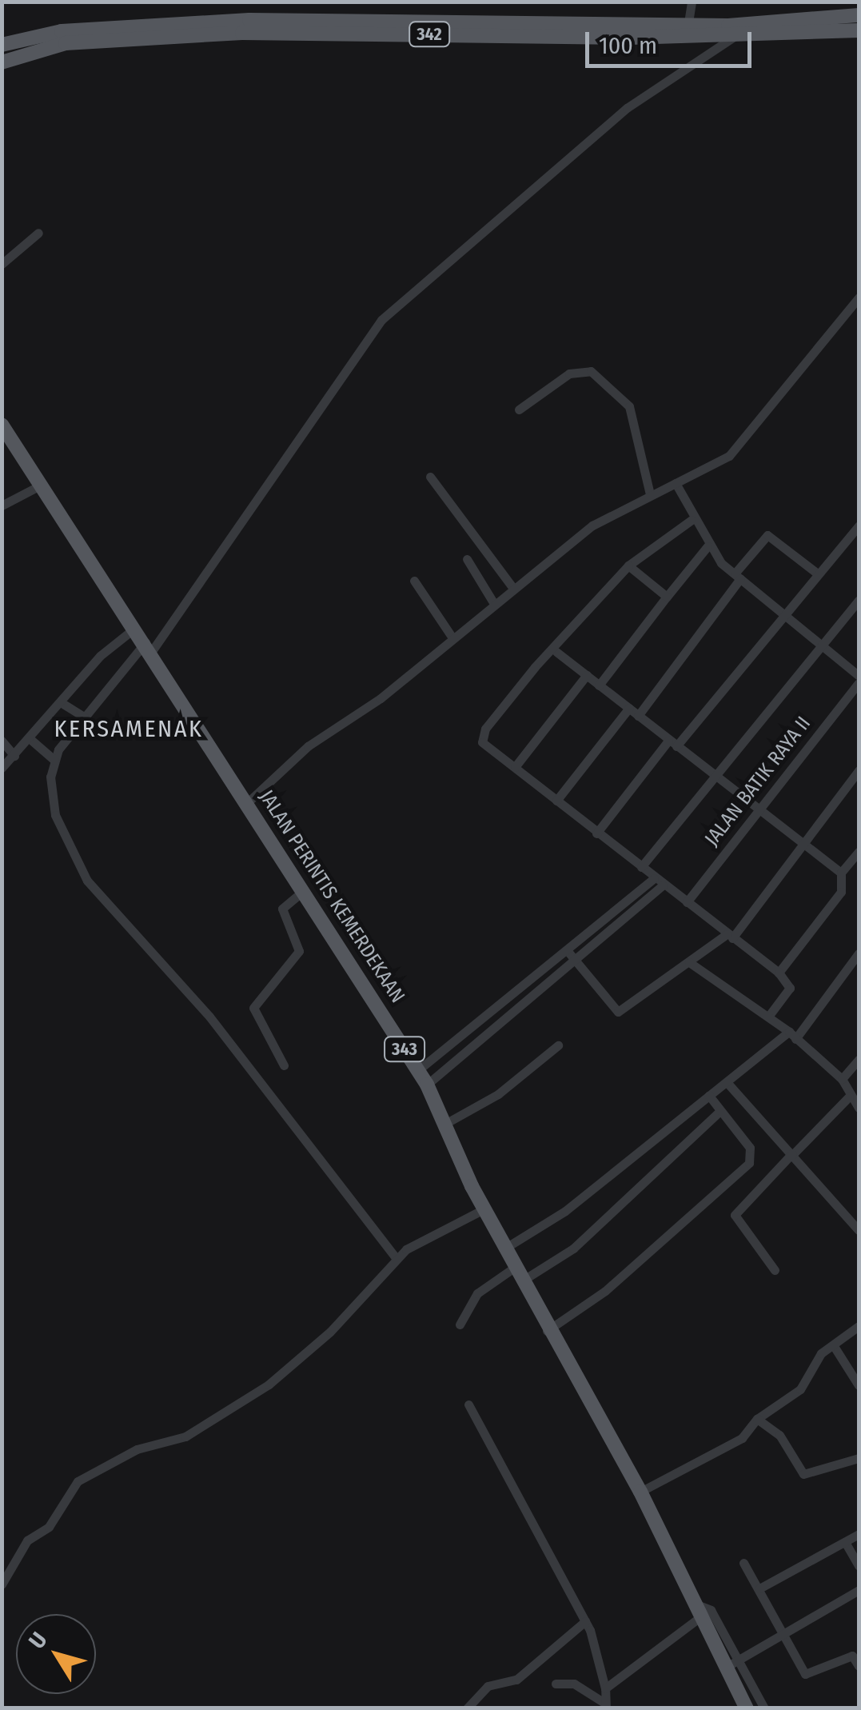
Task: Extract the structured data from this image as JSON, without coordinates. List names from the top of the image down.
{
  "streets": {
    "main road": ["342", "JALAN PERINTIS KEMERDEKAAN", "343"],
    "street": ["JALAN BATIK RAYA II"]
  },
  "districts": ["KERSAMENAK"],
  "scale_bar": "100 m",
  "north": "top left"
}
